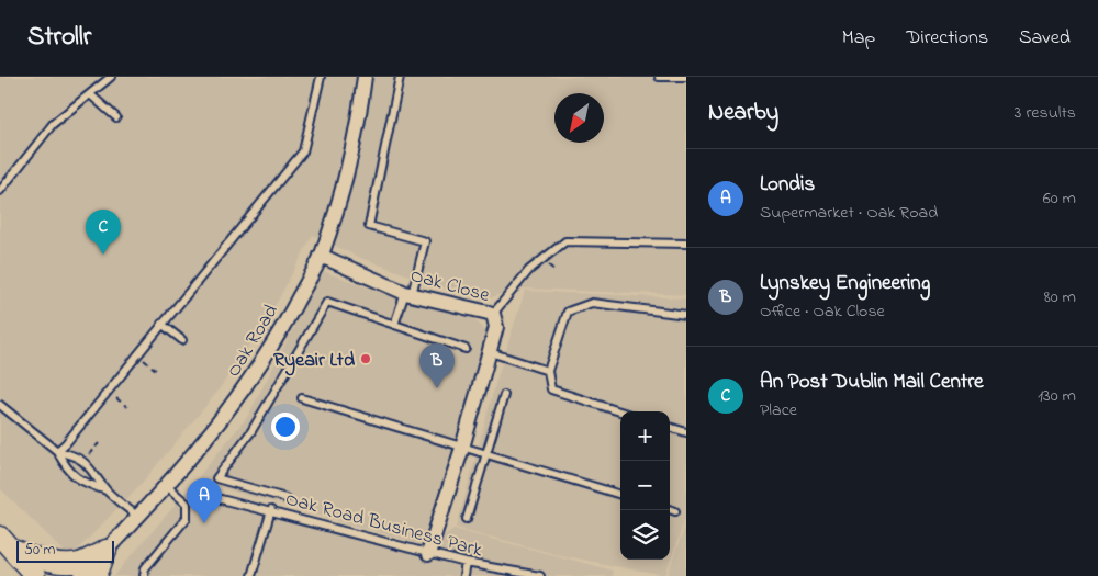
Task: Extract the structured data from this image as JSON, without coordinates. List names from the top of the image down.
{
  "streets": {
    "street": ["Oak Close", "Oak Road"],
    "lane": ["Oak Road Business Park"]
  },
  "crossings": [
    ["Oak Close", "Oak Road"],
    ["Oak Close", "Oak Road Business Park"]
  ],
  "places": ["Ryeair Ltd"],
  "scale_bar": "50 m",
  "north": "bottom left",
  "page": {
    "header": "Strollr",
    "nav": ["Map", "Directions", "Saved"],
    "heading": ["Nearby", "3 results"],
    "list": [
      {
        "mark": "A",
        "name": "Londis",
        "note": "Supermarket · Oak Road",
        "value": "60 m"
      },
      {
        "mark": "B",
        "name": "Lynskey Engineering",
        "note": "Office · Oak Close",
        "value": "80 m"
      },
      {
        "mark": "C",
        "name": "An Post Dublin Mail Centre",
        "note": "Place",
        "value": "130 m"
      }
    ],
    "pins": ["C", "B", "A"],
    "map_buttons": ["+", "−"],
    "scale": "50 m"
  }
}
